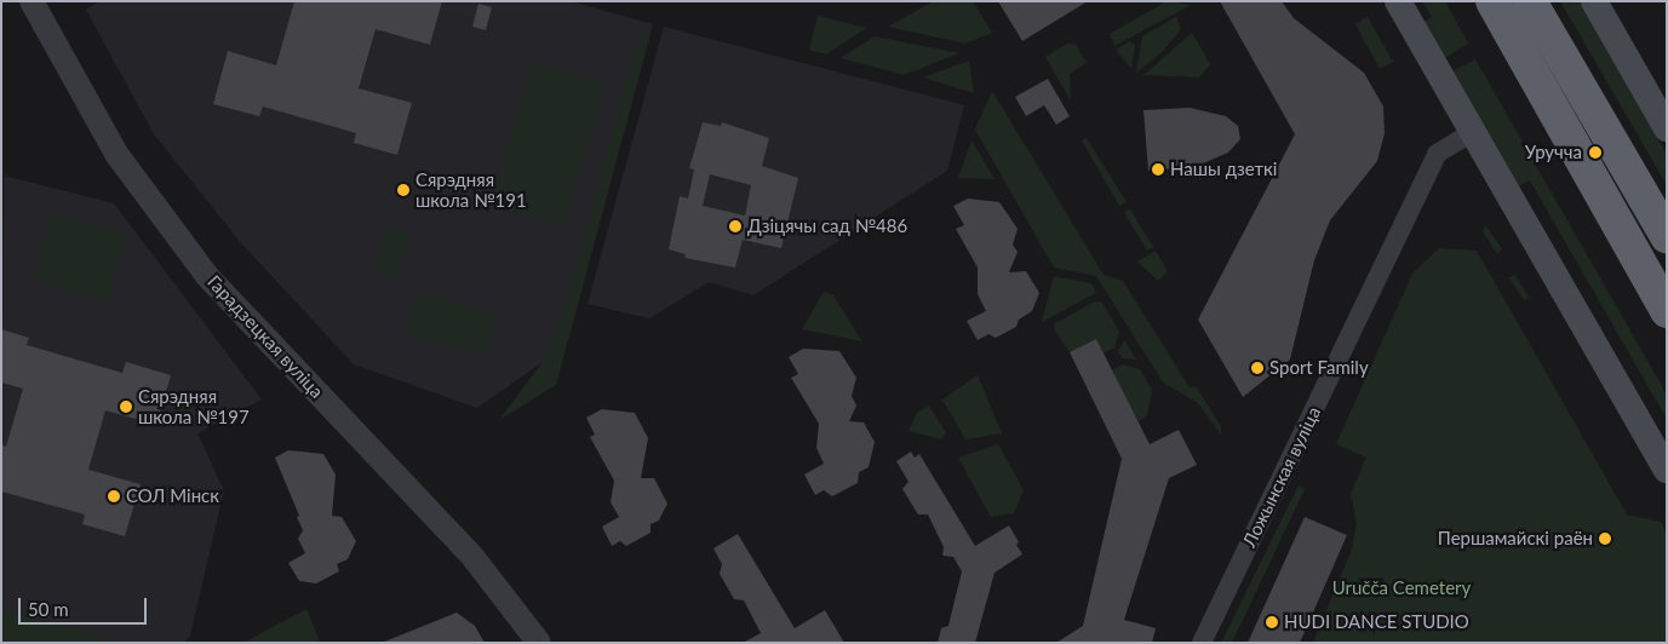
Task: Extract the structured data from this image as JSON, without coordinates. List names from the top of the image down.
{
  "streets": {
    "street": ["Гарадзецкая вуліца", "Ложынская вуліца"]
  },
  "parks": ["Uručča Cemetery"],
  "places": [
    "Уручча",
    "Нашы дзеткі",
    "Сярэдняя школа №191",
    "Дзіцячы сад №486",
    "Sport Family",
    "Сярэдняя школа №197",
    "СОЛ Мінск",
    "Першамайскі раён",
    "HUDI DANCE STUDIO"
  ],
  "scale_bar": "50 m"
}
